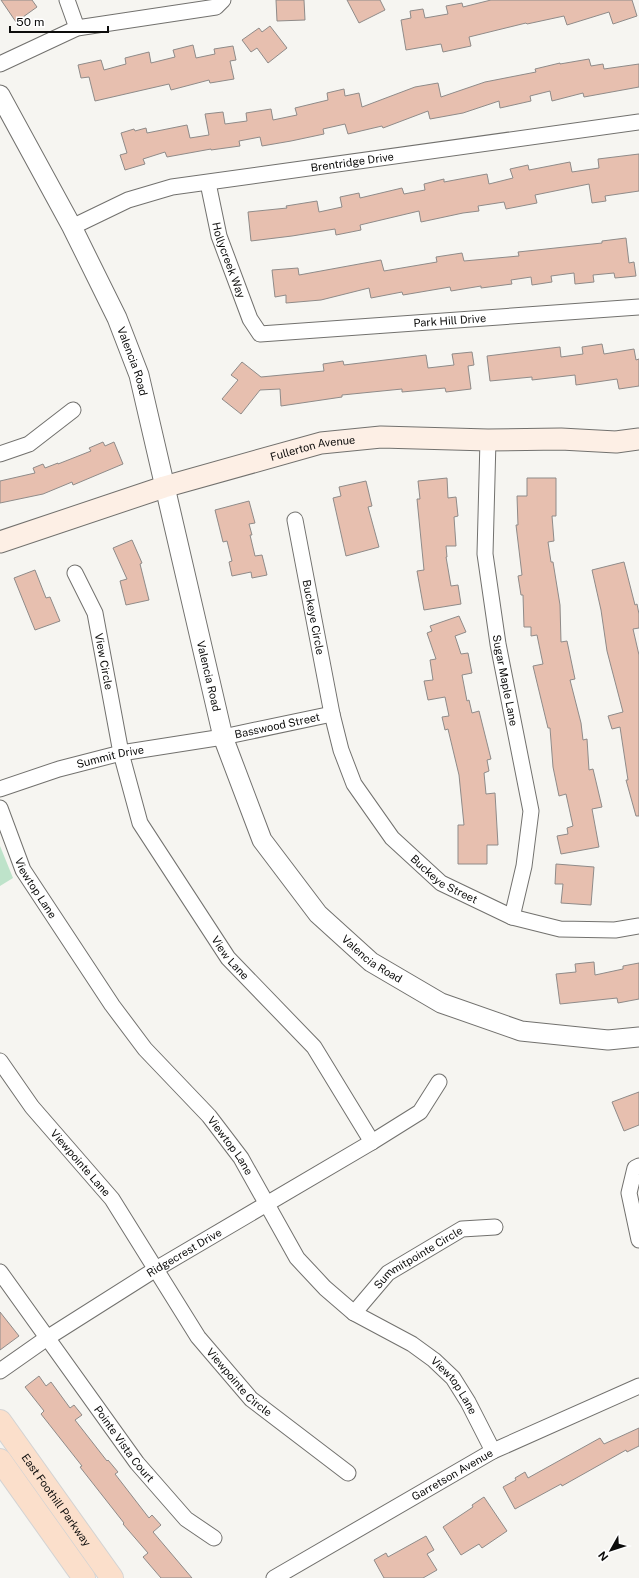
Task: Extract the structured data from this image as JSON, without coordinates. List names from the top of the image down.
{
  "streets": {
    "main road": ["Fullerton Avenue", "East Foothill Parkway"],
    "street": [
      "Brentridge Drive",
      "Hollycreek Way",
      "Park Hill Drive",
      "Valencia Road",
      "Buckeye Circle",
      "View Circle",
      "Sugar Maple Lane",
      "Basswood Street",
      "Summit Drive",
      "Buckeye Street",
      "Viewtop Lane",
      "View Lane",
      "Viewpointe Lane",
      "Ridgecrest Drive",
      "Summitpointe Circle",
      "Viewpointe Circle",
      "Pointe Vista Court",
      "Garretson Avenue"
    ]
  },
  "crossings": [
    ["Brentridge Drive", "Hollycreek Way"],
    ["Brentridge Drive", "Valencia Road"],
    ["Hollycreek Way", "Park Hill Drive"],
    ["Valencia Road", "Fullerton Avenue"],
    ["Valencia Road", "Basswood Street"],
    ["Valencia Road", "Summit Drive"],
    ["Fullerton Avenue", "Sugar Maple Lane"],
    ["Buckeye Circle", "Basswood Street"],
    ["Buckeye Circle", "Buckeye Street"],
    ["View Circle", "Summit Drive"],
    ["View Circle", "View Lane"],
    ["Sugar Maple Lane", "Buckeye Street"],
    ["Basswood Street", "Summit Drive"],
    ["Basswood Street", "Buckeye Street"],
    ["Summit Drive", "View Lane"],
    ["Viewtop Lane", "Ridgecrest Drive"],
    ["Viewtop Lane", "Summitpointe Circle"],
    ["Viewtop Lane", "Garretson Avenue"],
    ["View Lane", "Ridgecrest Drive"],
    ["Viewpointe Lane", "Ridgecrest Drive"],
    ["Viewpointe Lane", "Viewpointe Circle"],
    ["Ridgecrest Drive", "Viewpointe Circle"],
    ["Ridgecrest Drive", "Pointe Vista Court"]
  ],
  "scale_bar": "50 m",
  "north": "bottom left"
}
